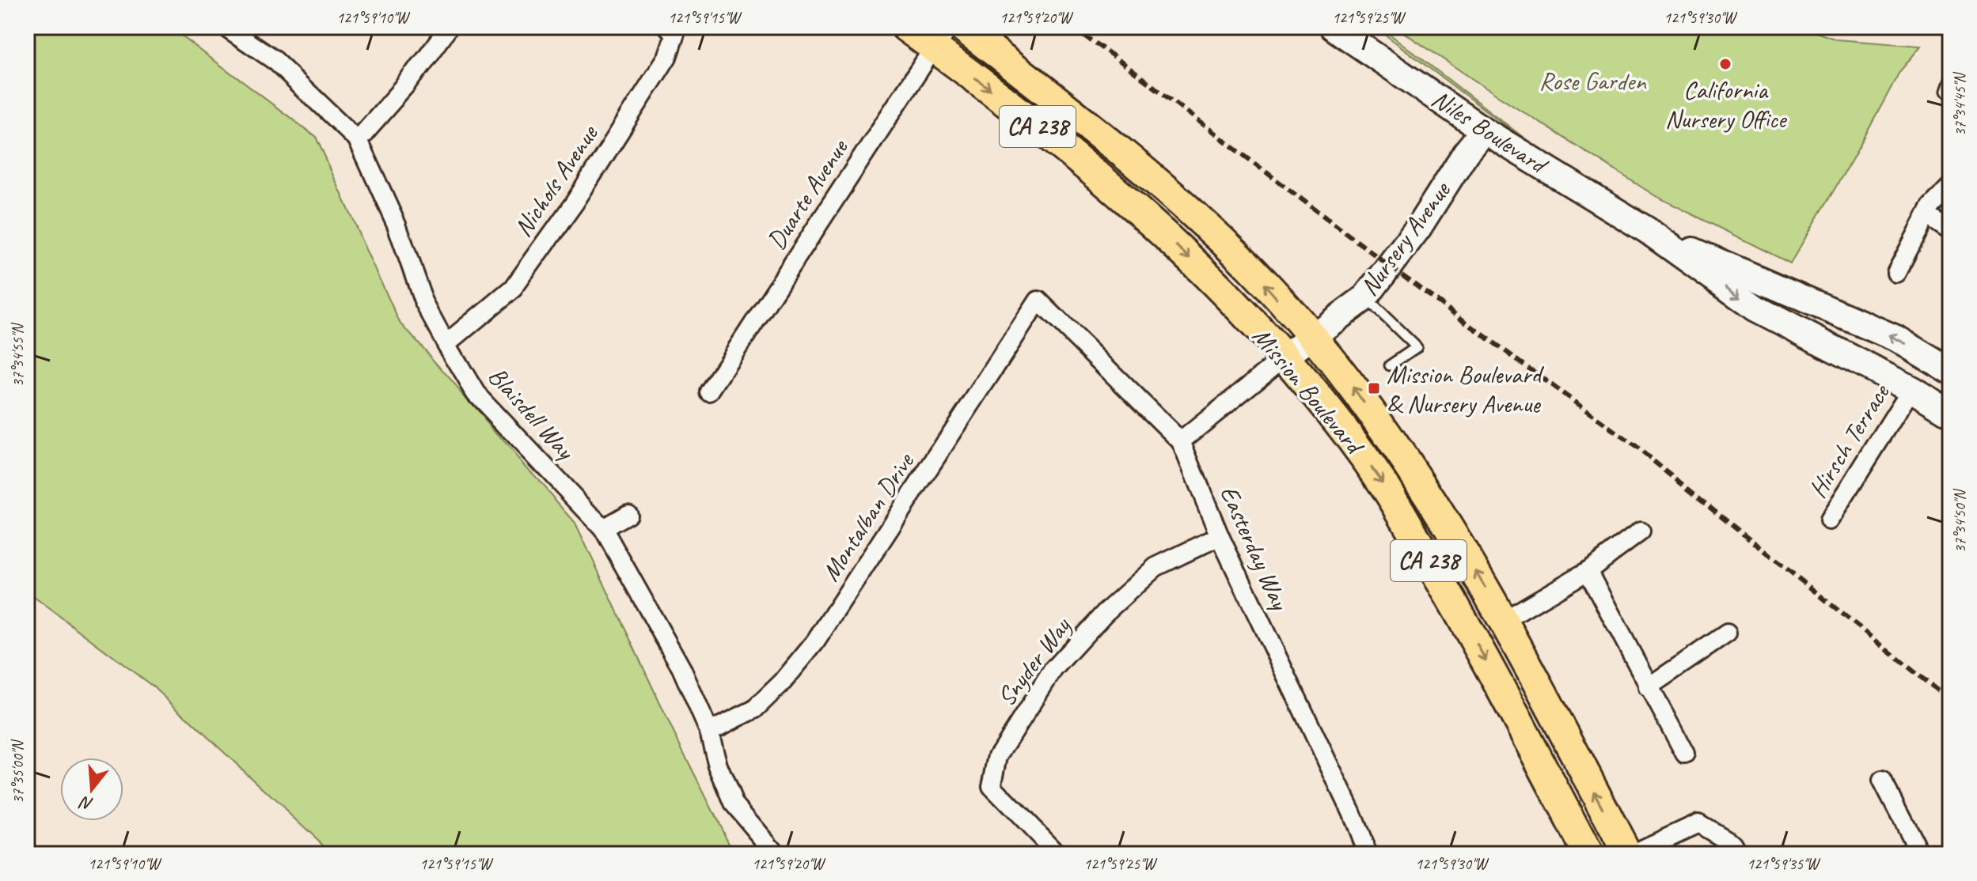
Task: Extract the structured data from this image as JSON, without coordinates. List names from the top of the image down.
{
  "streets": {
    "main road": [
      "CA 238",
      "Niles Boulevard",
      "Nursery Avenue",
      "Mission Boulevard"
    ],
    "street": [
      "Nichols Avenue",
      "Duarte Avenue",
      "Blaisdell Way",
      "Hirsch Terrace",
      "Montalban Drive",
      "Easterday Way",
      "Snyder Way"
    ]
  },
  "crossings": [
    ["Niles Boulevard", "Nursery Avenue"],
    ["Niles Boulevard", "Hirsch Terrace"],
    ["Nichols Avenue", "Blaisdell Way"],
    ["Duarte Avenue", "Mission Boulevard"],
    ["Nursery Avenue", "Mission Boulevard"],
    ["Blaisdell Way", "Montalban Drive"],
    ["Montalban Drive", "Easterday Way"],
    ["Easterday Way", "Snyder Way"]
  ],
  "parks": ["Rose Garden"],
  "places": {
    "other": ["California Nursery Office"],
    "transit": ["Mission Boulevard & Nursery Avenue"]
  },
  "north": "bottom",
  "coordinates": [
    "121°59'10\"W",
    "121°59'15\"W",
    "121°59'20\"W",
    "121°59'25\"W",
    "121°59'30\"W",
    "37°34'45\"N",
    "37°34'55\"N",
    "37°34'50\"N",
    "37°35'00\"N",
    "121°59'35\"W"
  ]
}
